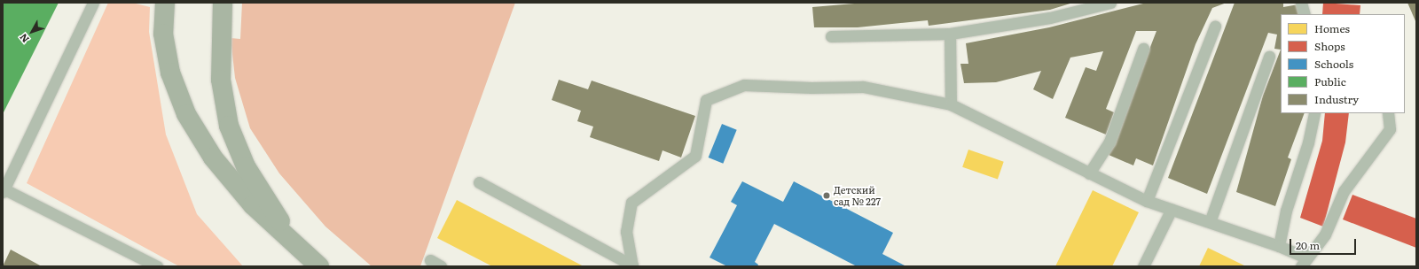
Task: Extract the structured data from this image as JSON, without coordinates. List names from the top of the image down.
{
  "places": ["Детский сад № 227"],
  "legend": [
    "Homes",
    "Shops",
    "Schools",
    "Public",
    "Industry"
  ],
  "scale_bar": "20 m",
  "north": "bottom left"
}
